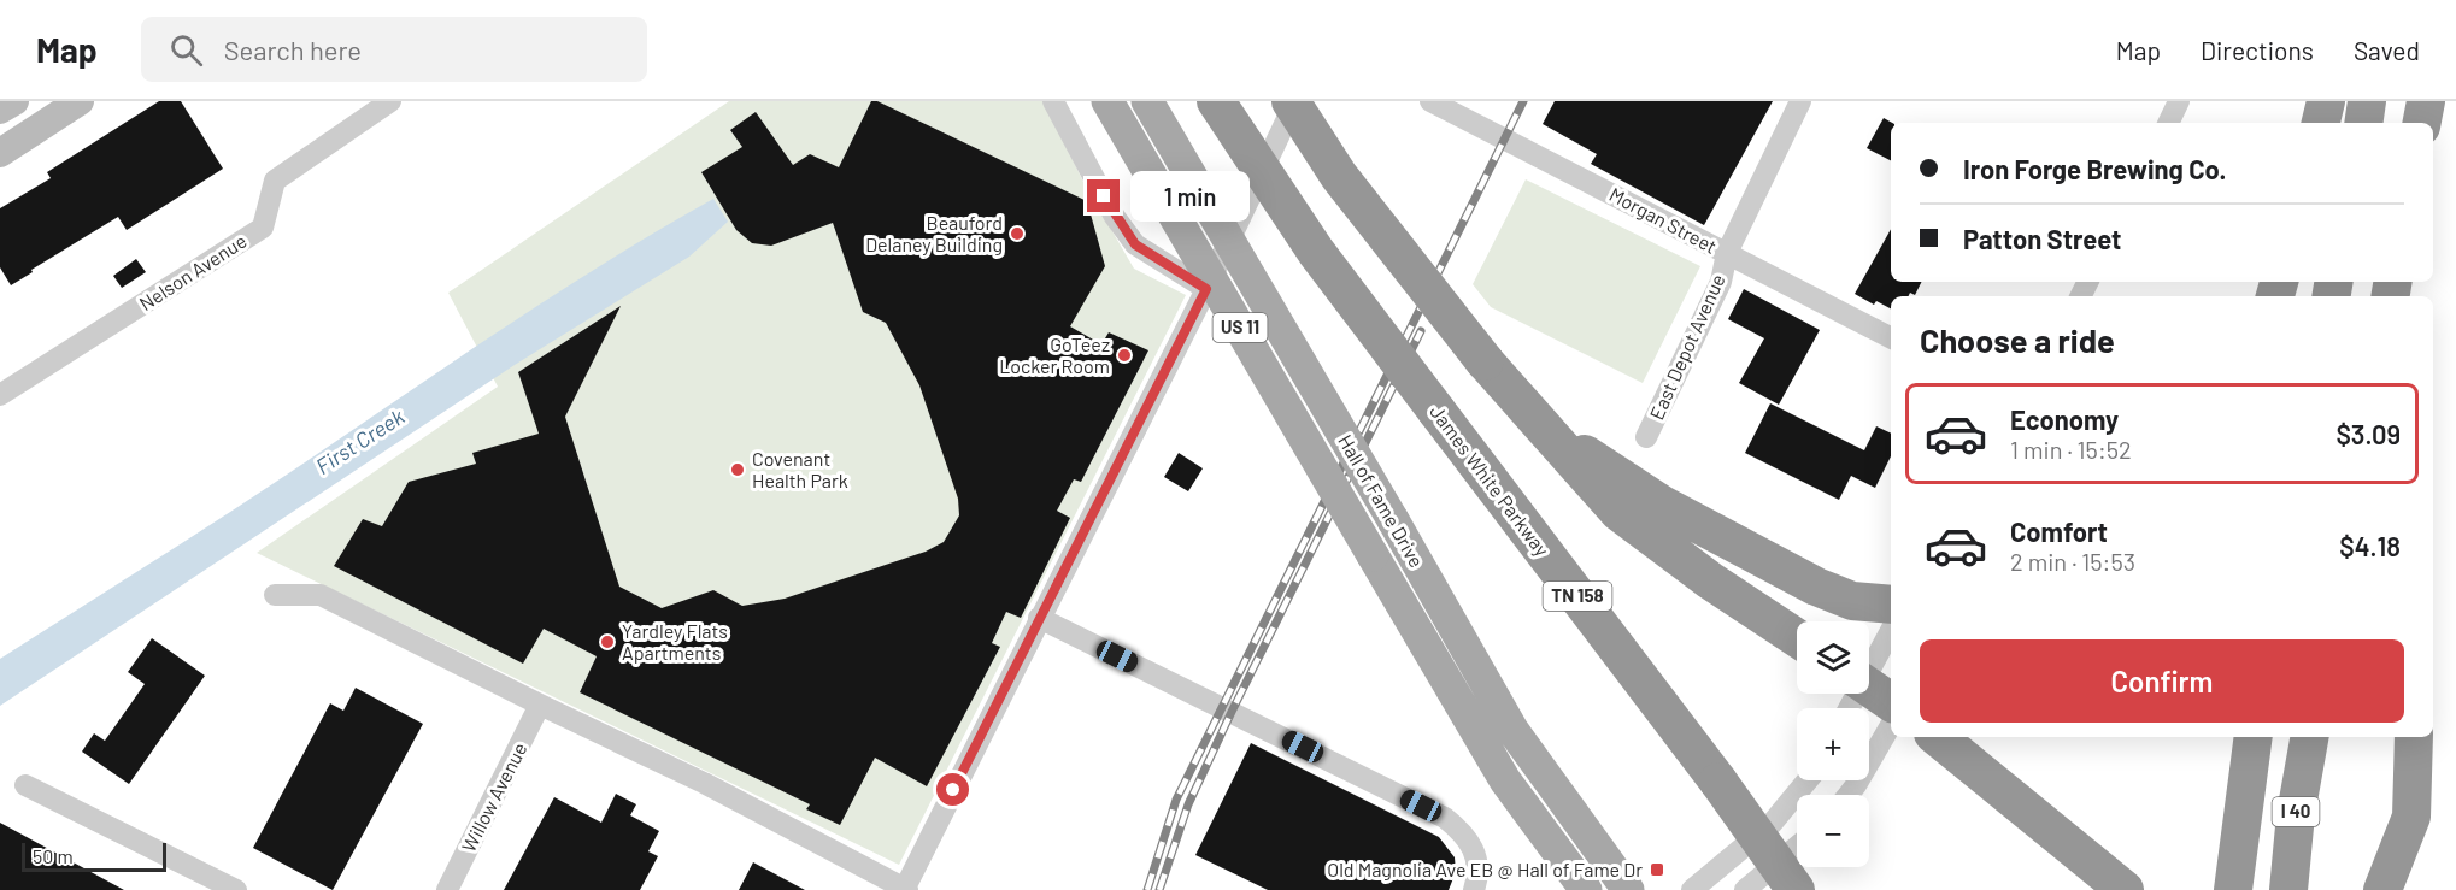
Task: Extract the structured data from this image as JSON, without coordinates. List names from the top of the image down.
{
  "streets": {
    "highway": ["James White Parkway", "TN 158", "I 40"],
    "main road": ["US 11", "Hall of Fame Drive"],
    "street": [
      "Morgan Street",
      "Nelson Avenue",
      "East Depot Avenue",
      "Willow Avenue"
    ]
  },
  "crossings": [
    ["Morgan Street", "East Depot Avenue"]
  ],
  "water": ["First Creek"],
  "places": {
    "other": [
      "Beauford Delaney Building",
      "GoTeez Locker Room",
      "Covenant Health Park",
      "Yardley Flats Apartments"
    ],
    "transit": ["Old Magnolia Ave EB @ Hall of Fame Dr"]
  },
  "scale_bar": "50 m",
  "page": {
    "header": "Map",
    "search": "Search here",
    "nav": ["Map", "Directions", "Saved"],
    "banner": ["Iron Forge Brewing Co.", "Patton Street"],
    "bubble": "1 min",
    "heading": "Choose a ride",
    "list": [
      {
        "name": "Economy",
        "note": "1 min · 15:52",
        "value": "$3.09"
      },
      {
        "name": "Comfort",
        "note": "2 min · 15:53",
        "value": "$4.18"
      }
    ],
    "map_buttons": ["+", "−"],
    "buttons": "Confirm",
    "scale": "50 m"
  }
}
